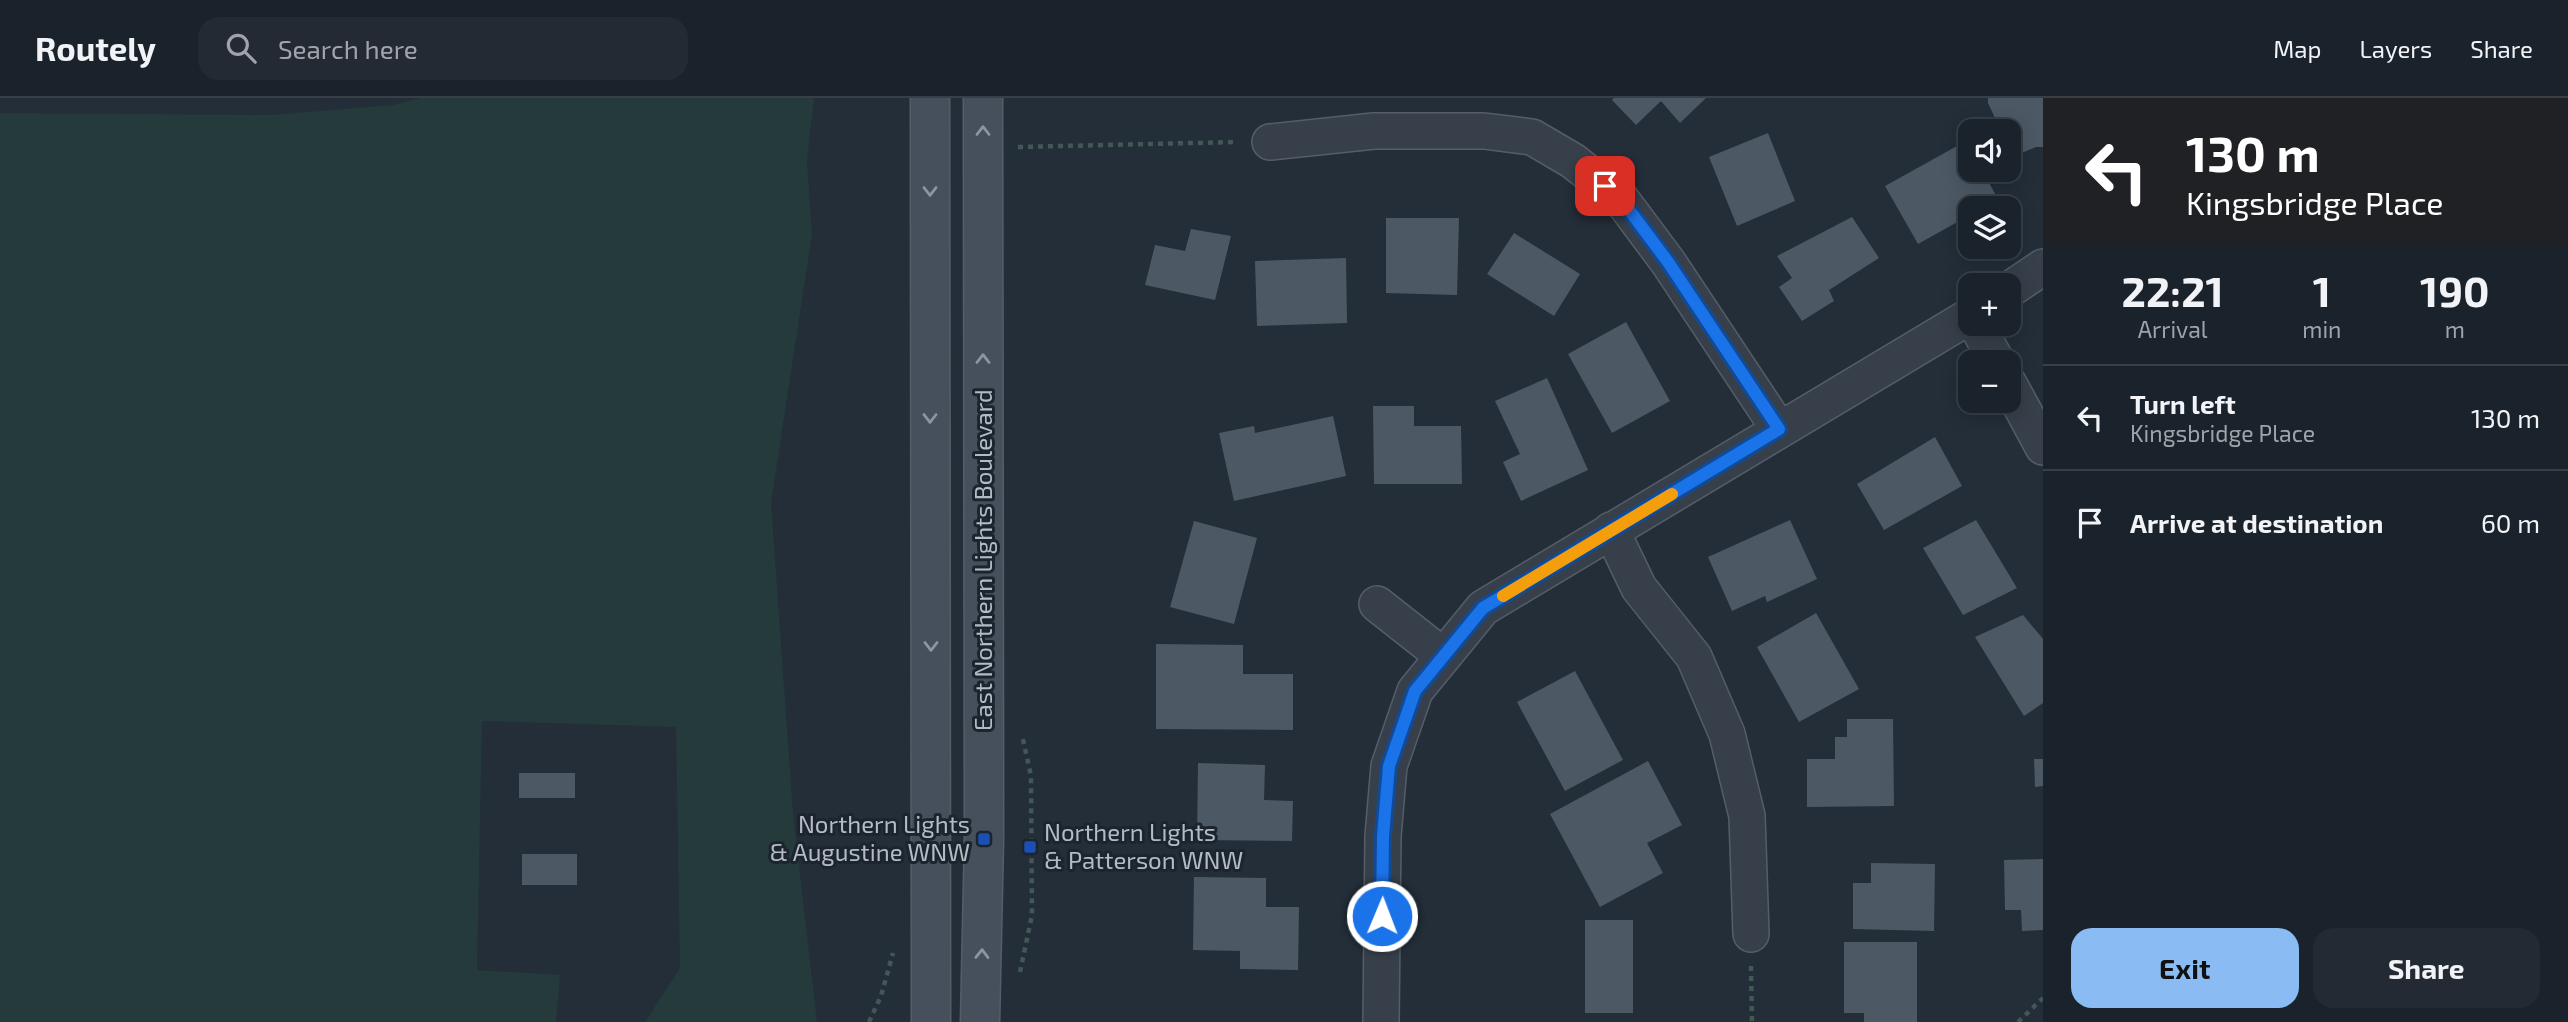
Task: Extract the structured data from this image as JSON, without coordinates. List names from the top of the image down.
{
  "streets": {
    "main road": ["East Northern Lights Boulevard"]
  },
  "places": {
    "transit": ["Northern Lights & Augustine WNW", "Northern Lights & Patterson WNW"]
  },
  "page": {
    "header": "Routely",
    "search": "Search here",
    "nav": ["Map", "Layers", "Share"],
    "turn": ["130 m", "Kingsbridge Place"],
    "map_buttons": ["+", "−"],
    "eta": [
      "22:21",
      "Arrival",
      "1",
      "min",
      "190",
      "m"
    ],
    "list": [
      {
        "name": "Turn left",
        "note": "Kingsbridge Place",
        "value": "130 m"
      },
      {
        "name": "Arrive at destination",
        "value": "60 m"
      }
    ],
    "buttons": ["Exit", "Share"]
  }
}
